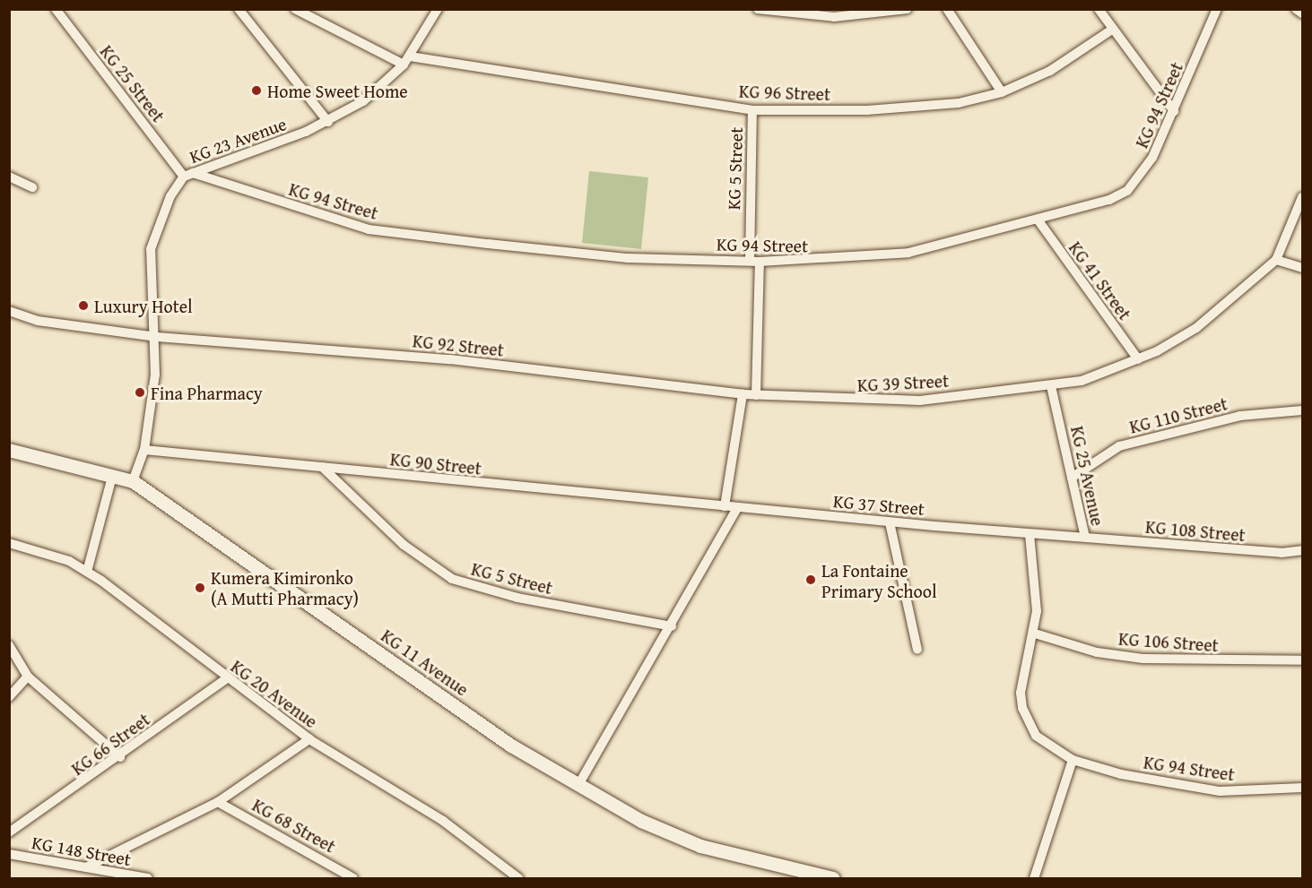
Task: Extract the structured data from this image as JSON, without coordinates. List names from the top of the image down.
{
  "streets": {
    "main road": ["KG 11 Avenue"],
    "street": [
      "KG 25 Street",
      "KG 96 Street",
      "KG 94 Street",
      "KG 23 Avenue",
      "KG 5 Street",
      "KG 41 Street",
      "KG 92 Street",
      "KG 39 Street",
      "KG 110 Street",
      "KG 90 Street",
      "KG 25 Avenue",
      "KG 37 Street",
      "KG 108 Street",
      "KG 106 Street",
      "KG 20 Avenue",
      "KG 66 Street",
      "KG 68 Street",
      "KG 148 Street"
    ]
  },
  "crossings": [
    ["KG 25 Street", "KG 94 Street"],
    ["KG 25 Street", "KG 23 Avenue"],
    ["KG 96 Street", "KG 23 Avenue"],
    ["KG 96 Street", "KG 5 Street"],
    ["KG 94 Street", "KG 23 Avenue"],
    ["KG 94 Street", "KG 5 Street"],
    ["KG 94 Street", "KG 41 Street"],
    ["KG 23 Avenue", "KG 92 Street"],
    ["KG 23 Avenue", "KG 90 Street"],
    ["KG 23 Avenue", "KG 11 Avenue"],
    ["KG 5 Street", "KG 92 Street"],
    ["KG 5 Street", "KG 39 Street"],
    ["KG 5 Street", "KG 90 Street"],
    ["KG 92 Street", "KG 39 Street"],
    ["KG 39 Street", "KG 25 Avenue"],
    ["KG 110 Street", "KG 25 Avenue"],
    ["KG 90 Street", "KG 37 Street"],
    ["KG 25 Avenue", "KG 37 Street"],
    ["KG 25 Avenue", "KG 108 Street"],
    ["KG 20 Avenue", "KG 66 Street"],
    ["KG 20 Avenue", "KG 68 Street"],
    ["KG 68 Street", "KG 148 Street"]
  ],
  "places": [
    "Home Sweet Home",
    "Luxury Hotel",
    "Fina Pharmacy",
    "La Fontaine Primary School",
    "Kumera Kimironko (A Mutti Pharmacy)"
  ]
}
